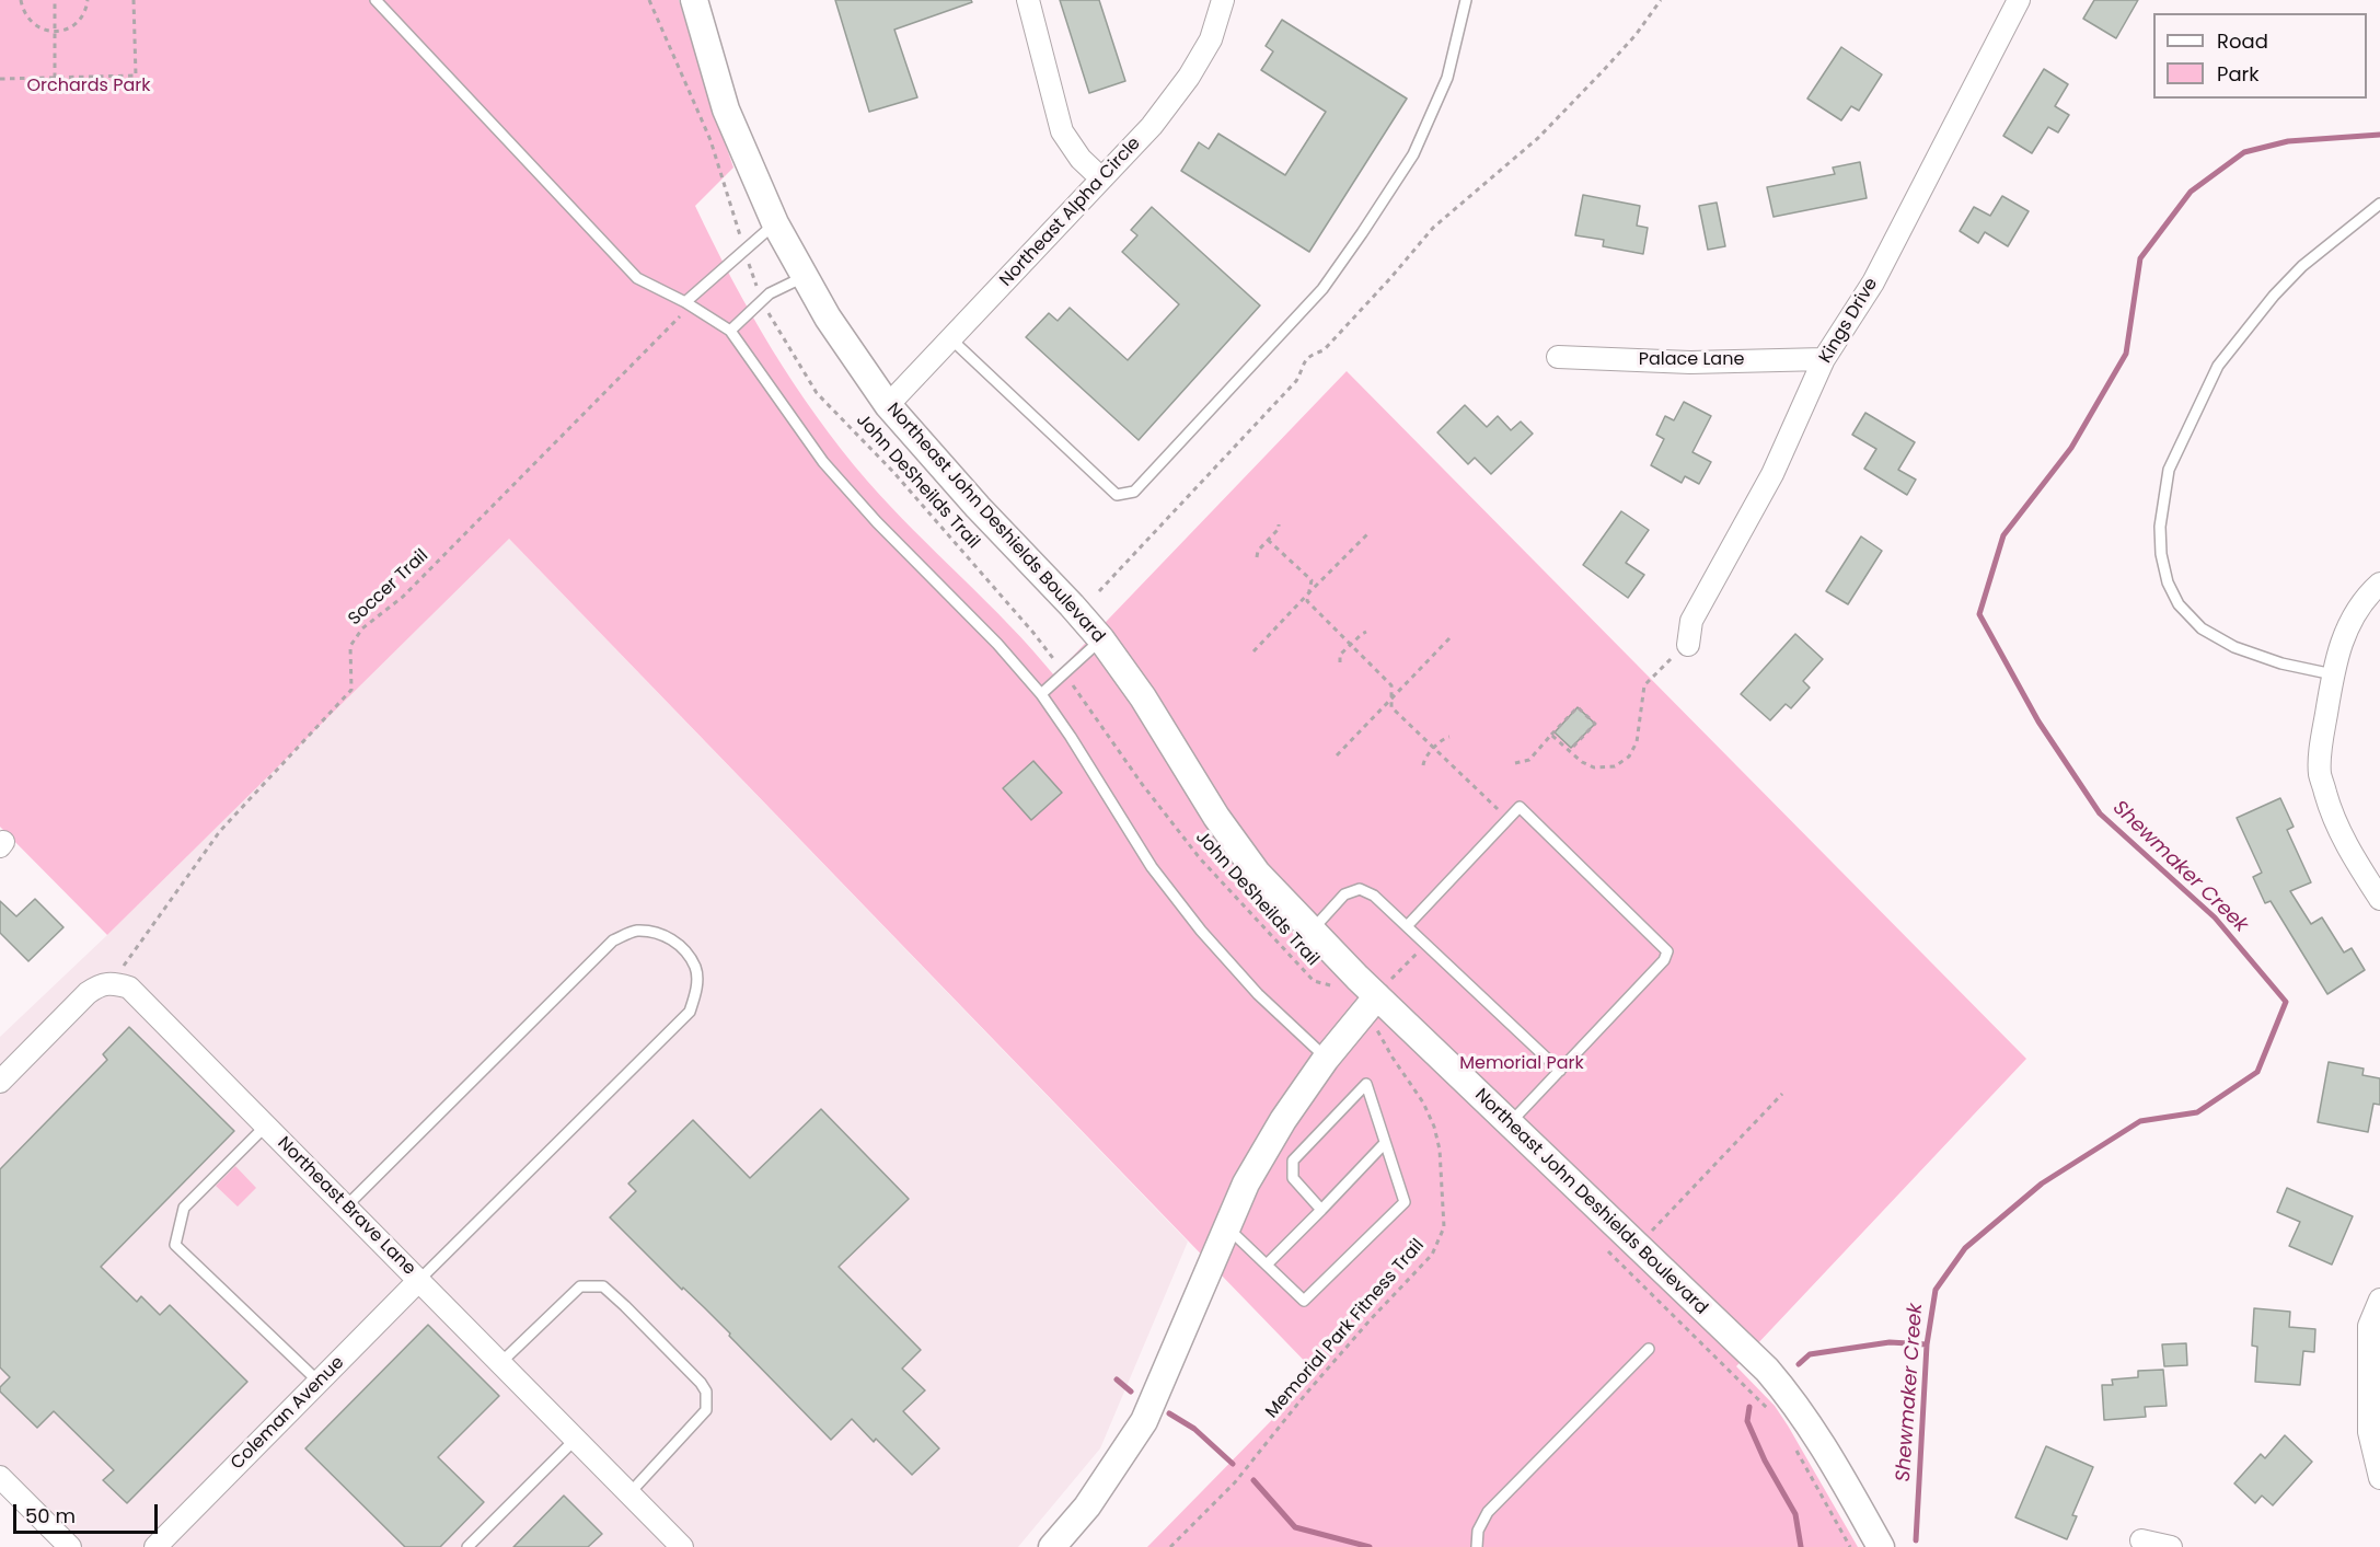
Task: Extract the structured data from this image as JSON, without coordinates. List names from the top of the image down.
{
  "streets": {
    "street": [
      "Northeast Alpha Circle",
      "Kings Drive",
      "Palace Lane",
      "Northeast John Deshields Boulevard",
      "Northeast Brave Lane",
      "Coleman Avenue"
    ],
    "path": ["John DeSheilds Trail", "Soccer Trail", "Memorial Park Fitness Trail"]
  },
  "crossings": [
    ["Northeast Alpha Circle", "Northeast John Deshields Boulevard"],
    ["Kings Drive", "Palace Lane"],
    ["Soccer Trail", "Northeast Brave Lane"],
    ["Northeast Brave Lane", "Coleman Avenue"]
  ],
  "water": ["Shewmaker Creek"],
  "parks": ["Orchards Park", "Memorial Park"],
  "legend": ["Road", "Park"],
  "scale_bar": "50 m"
}
